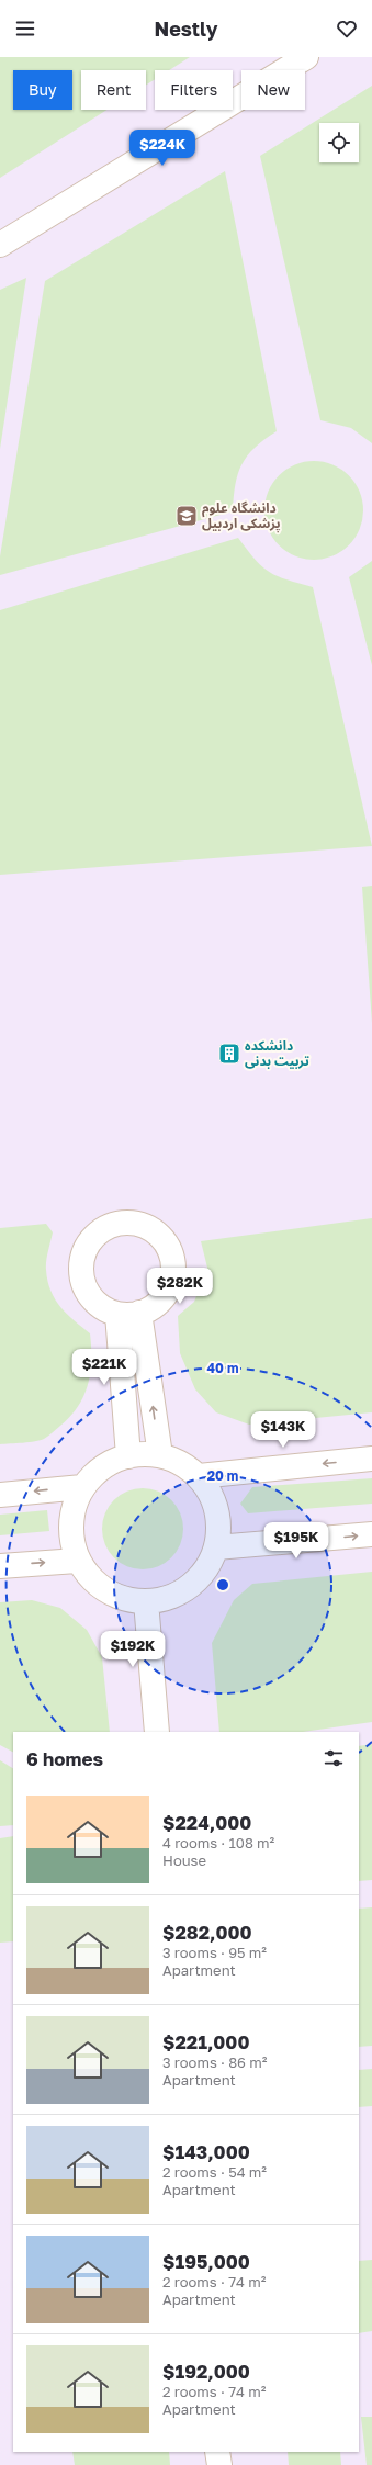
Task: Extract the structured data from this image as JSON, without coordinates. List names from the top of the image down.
{
  "places": {
    "school or university": ["دانشگاه علوم پزشکی اردبیل"],
    "building": ["دانشکده تربیت بدنی"]
  },
  "page": {
    "header": "Nestly",
    "chip": [
      "Buy",
      "Rent",
      "Filters",
      "New"
    ],
    "price": [
      "$224K",
      "$282K",
      "$221K",
      "$143K",
      "$195K",
      "$192K"
    ],
    "heading": "6 homes",
    "list": [
      {
        "name": "$224,000",
        "note": "4 rooms · 108 m² · House"
      },
      {
        "name": "$282,000",
        "note": "3 rooms · 95 m² · Apartment"
      },
      {
        "name": "$221,000",
        "note": "3 rooms · 86 m² · Apartment"
      },
      {
        "name": "$143,000",
        "note": "2 rooms · 54 m² · Apartment"
      },
      {
        "name": "$195,000",
        "note": "2 rooms · 74 m² · Apartment"
      },
      {
        "name": "$192,000",
        "note": "2 rooms · 74 m² · Apartment"
      }
    ]
  },
  "rings": ["40 m", "20 m"]
}
